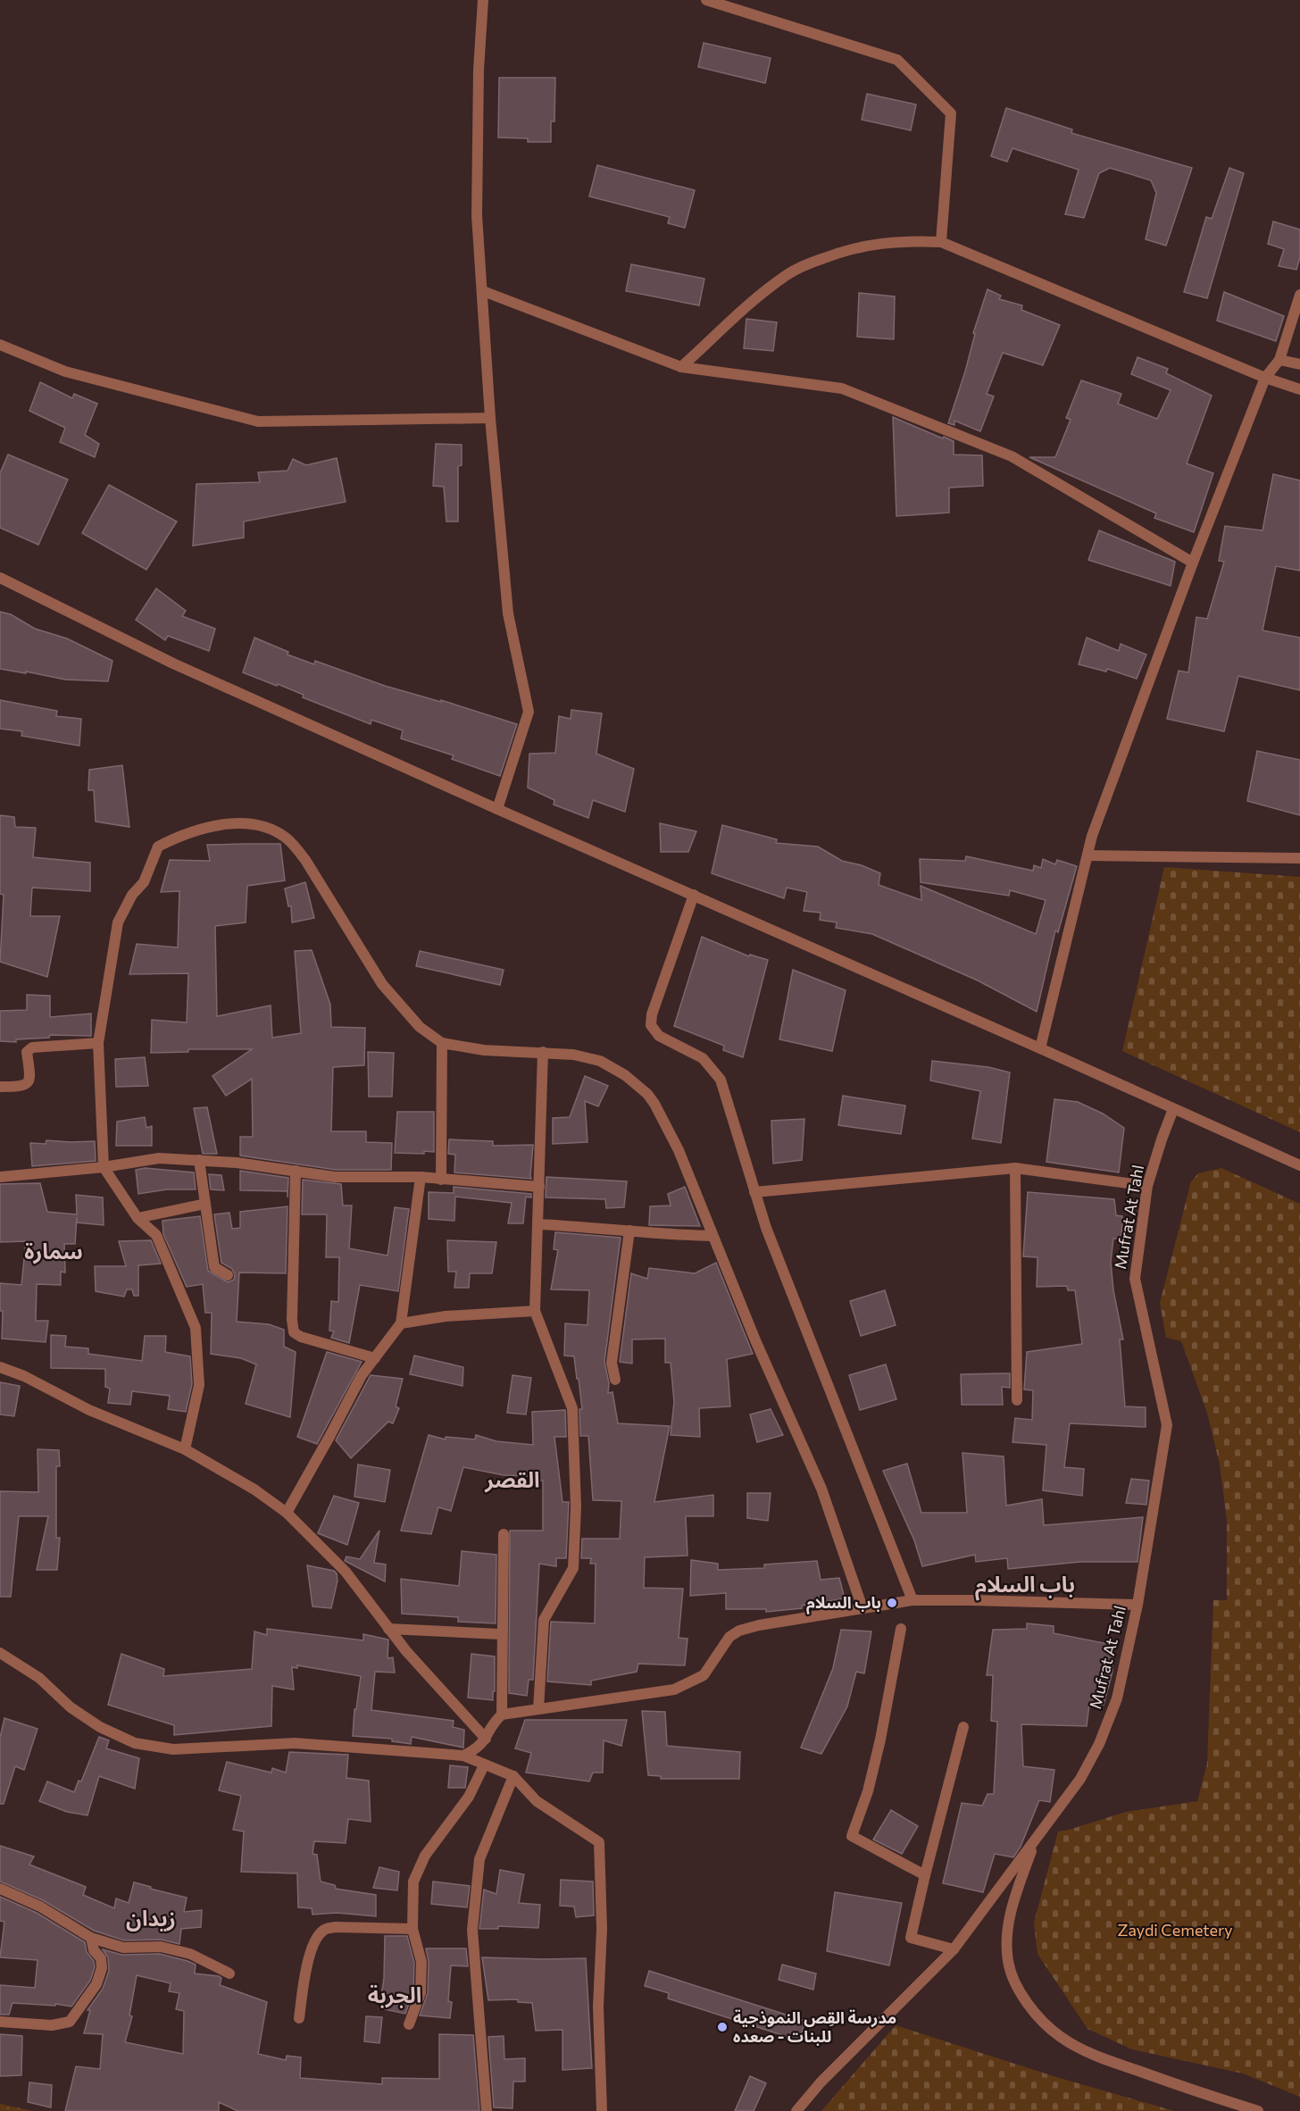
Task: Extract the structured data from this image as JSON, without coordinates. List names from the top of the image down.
{
  "streets": {
    "street": ["Mufrat At Tahl"]
  },
  "districts": [
    "سمارة",
    "القصر",
    "باب السلام",
    "زيدان",
    "الجربة"
  ],
  "parks": ["Zaydi Cemetery"],
  "places": ["باب السلام", "مدرسة القِص النموذجية للبنات - صعده"]
}
